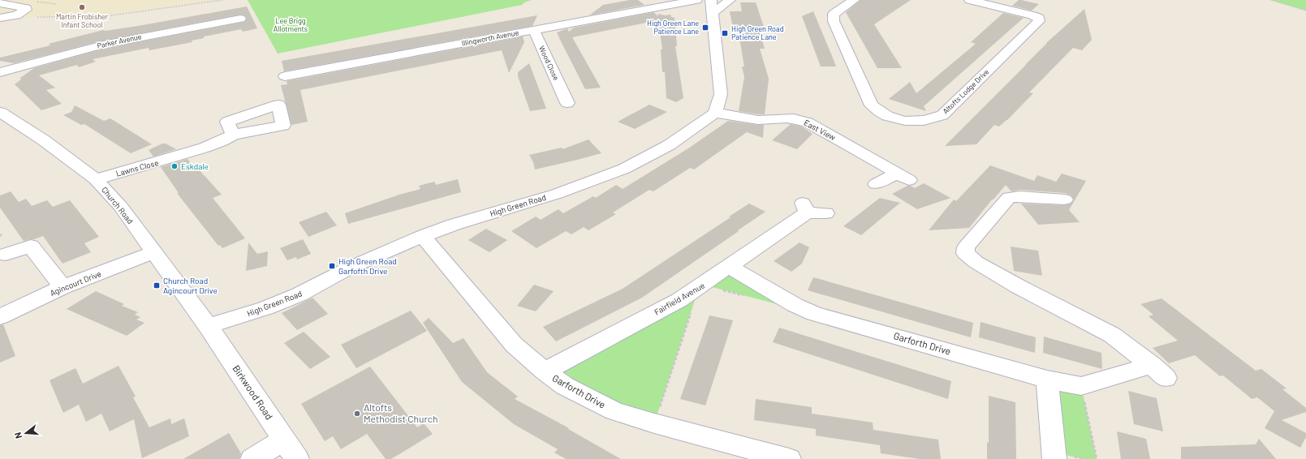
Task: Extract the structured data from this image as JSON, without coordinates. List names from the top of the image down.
{
  "streets": {
    "street": [
      "Illingworth Avenue",
      "Parker Avenue",
      "Wood Close",
      "Altofts Lodge Drive",
      "East View",
      "Lawns Close",
      "Church Road",
      "High Green Road",
      "Agincourt Drive",
      "Fairfield Avenue",
      "Garforth Drive",
      "Birkwood Road"
    ]
  },
  "crossings": [
    ["Illingworth Avenue", "Wood Close"],
    ["East View", "High Green Road"],
    ["Lawns Close", "Church Road"],
    ["Church Road", "High Green Road"],
    ["Church Road", "Agincourt Drive"],
    ["Church Road", "Birkwood Road"],
    ["High Green Road", "Garforth Drive"],
    ["High Green Road", "Birkwood Road"],
    ["Fairfield Avenue", "Garforth Drive"]
  ],
  "parks": ["Lee Brigg Allotments"],
  "places": {
    "other": ["Martin Frobisher Infant School", "Eskdale", "Altofts Methodist Church"],
    "transit": [
      "High Green Lane Patience Lane",
      "High Green Road Patience Lane",
      "High Green Road Garfofth Drive",
      "Church Road Agincourt Drive"
    ]
  },
  "north": "left"
}
